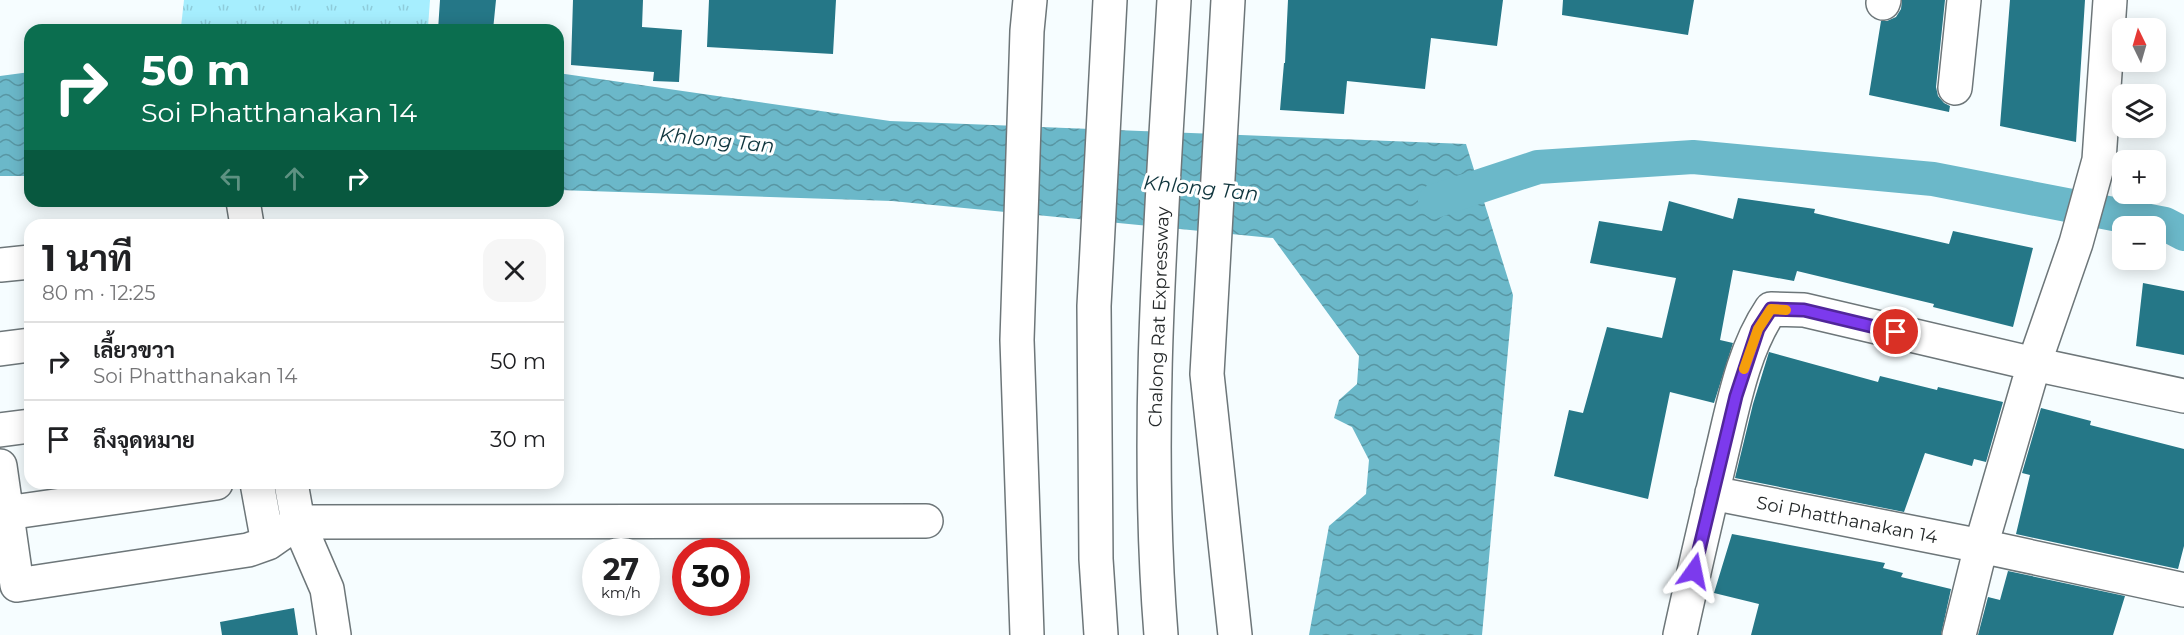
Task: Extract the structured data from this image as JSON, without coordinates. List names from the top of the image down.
{
  "streets": {
    "main road": ["Chalong Rat Expressway", "Soi Phatthanakan 14"]
  },
  "water": ["Khlong Tan"],
  "north": "top",
  "page": {
    "map_buttons": ["+", "−"],
    "turn": ["50 m", "Soi Phatthanakan 14"],
    "heading": ["1 นาที", "80 m · 12:25"],
    "list": [
      {
        "name": "เลี้ยวขวา",
        "note": "Soi Phatthanakan 14",
        "value": "50 m"
      },
      {
        "name": "ถึงจุดหมาย",
        "value": "30 m"
      }
    ],
    "speed": "27 km/h",
    "limit": "30"
  }
}
